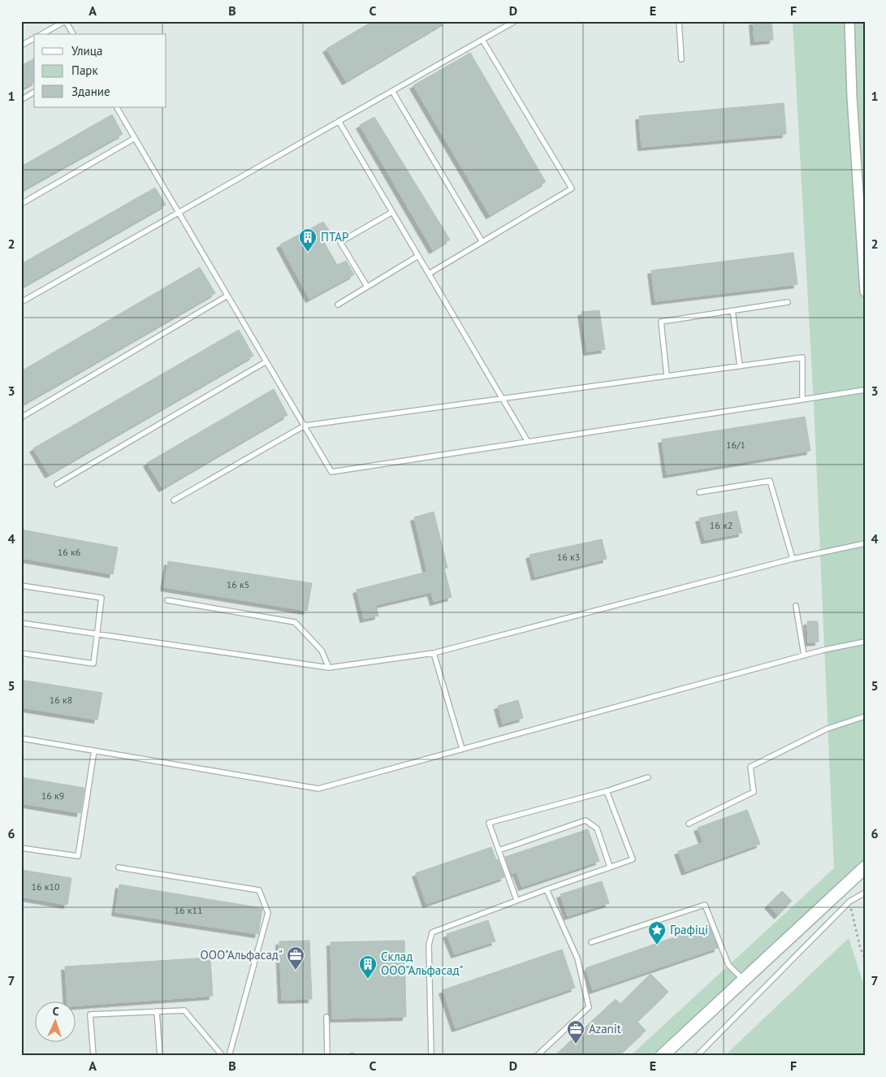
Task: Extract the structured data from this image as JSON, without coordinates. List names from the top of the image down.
{
  "places": {
    "building": ["ПТАР", "Склад ООО\"Альфасад\""],
    "place": ["Графіці"],
    "office": ["ООО\"Альфасад\"", "Azanit"]
  },
  "house_numbers": [
    "16/1",
    "16 к2",
    "16 к6",
    "16 к3",
    "16 к5",
    "16 к8",
    "16 к9",
    "16 к10",
    "16 к11"
  ],
  "legend": ["Улица", "Парк", "Здание"],
  "north": "top",
  "grid": {
    "columns": [
      "A",
      "B",
      "C",
      "D",
      "E",
      "F"
    ],
    "rows": [
      "1",
      "2",
      "3",
      "4",
      "5",
      "6",
      "7"
    ]
  }
}
